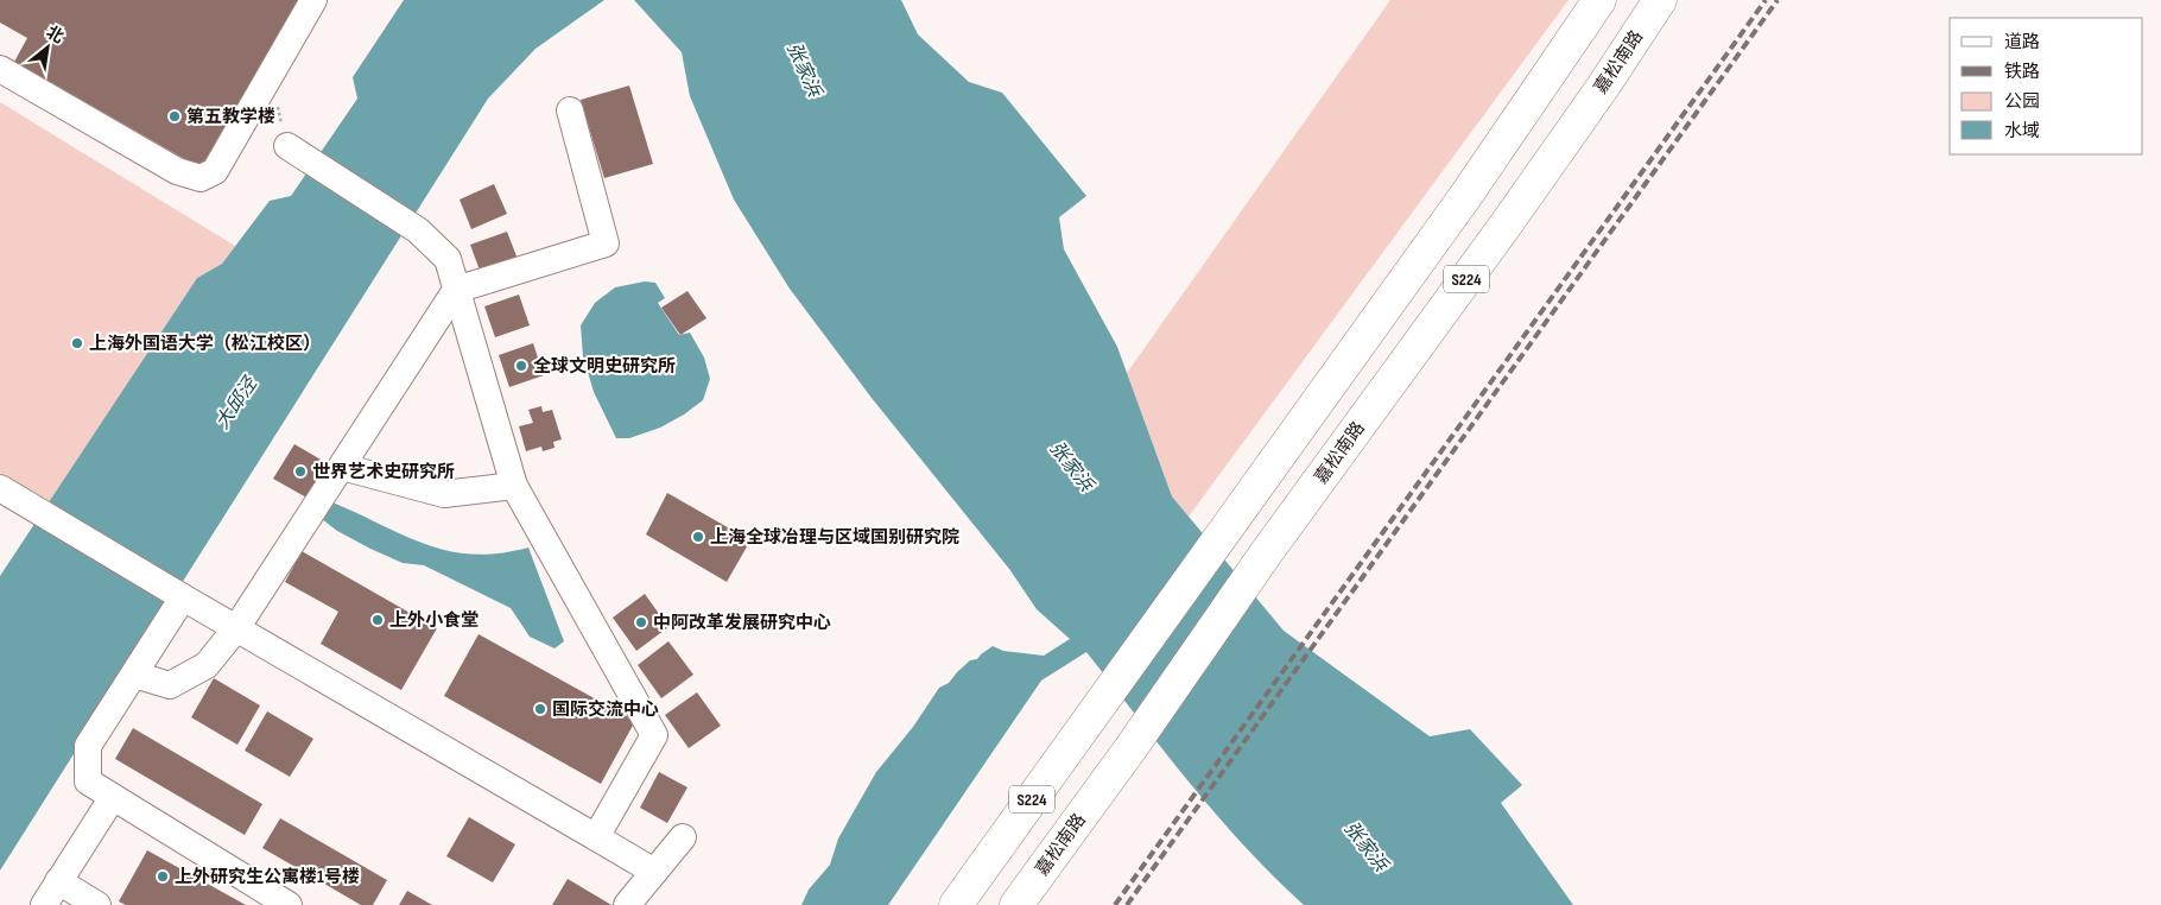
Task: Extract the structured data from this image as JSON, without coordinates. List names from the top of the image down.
{
  "streets": {
    "main road": ["嘉松南路", "S224"]
  },
  "water": ["张家浜", "大邱泾"],
  "places": [
    "第五教学楼",
    "上海外国语大学（松江校区）",
    "全球文明史研究所",
    "世界艺术史研究所",
    "上海全球冶理与区域国别研究院",
    "上外小食堂",
    "中阿改革发展研究中心",
    "国际交流中心",
    "上外研究生公寓楼1号楼"
  ],
  "legend": [
    "道路",
    "铁路",
    "公园",
    "水域"
  ],
  "north": "top right"
}
